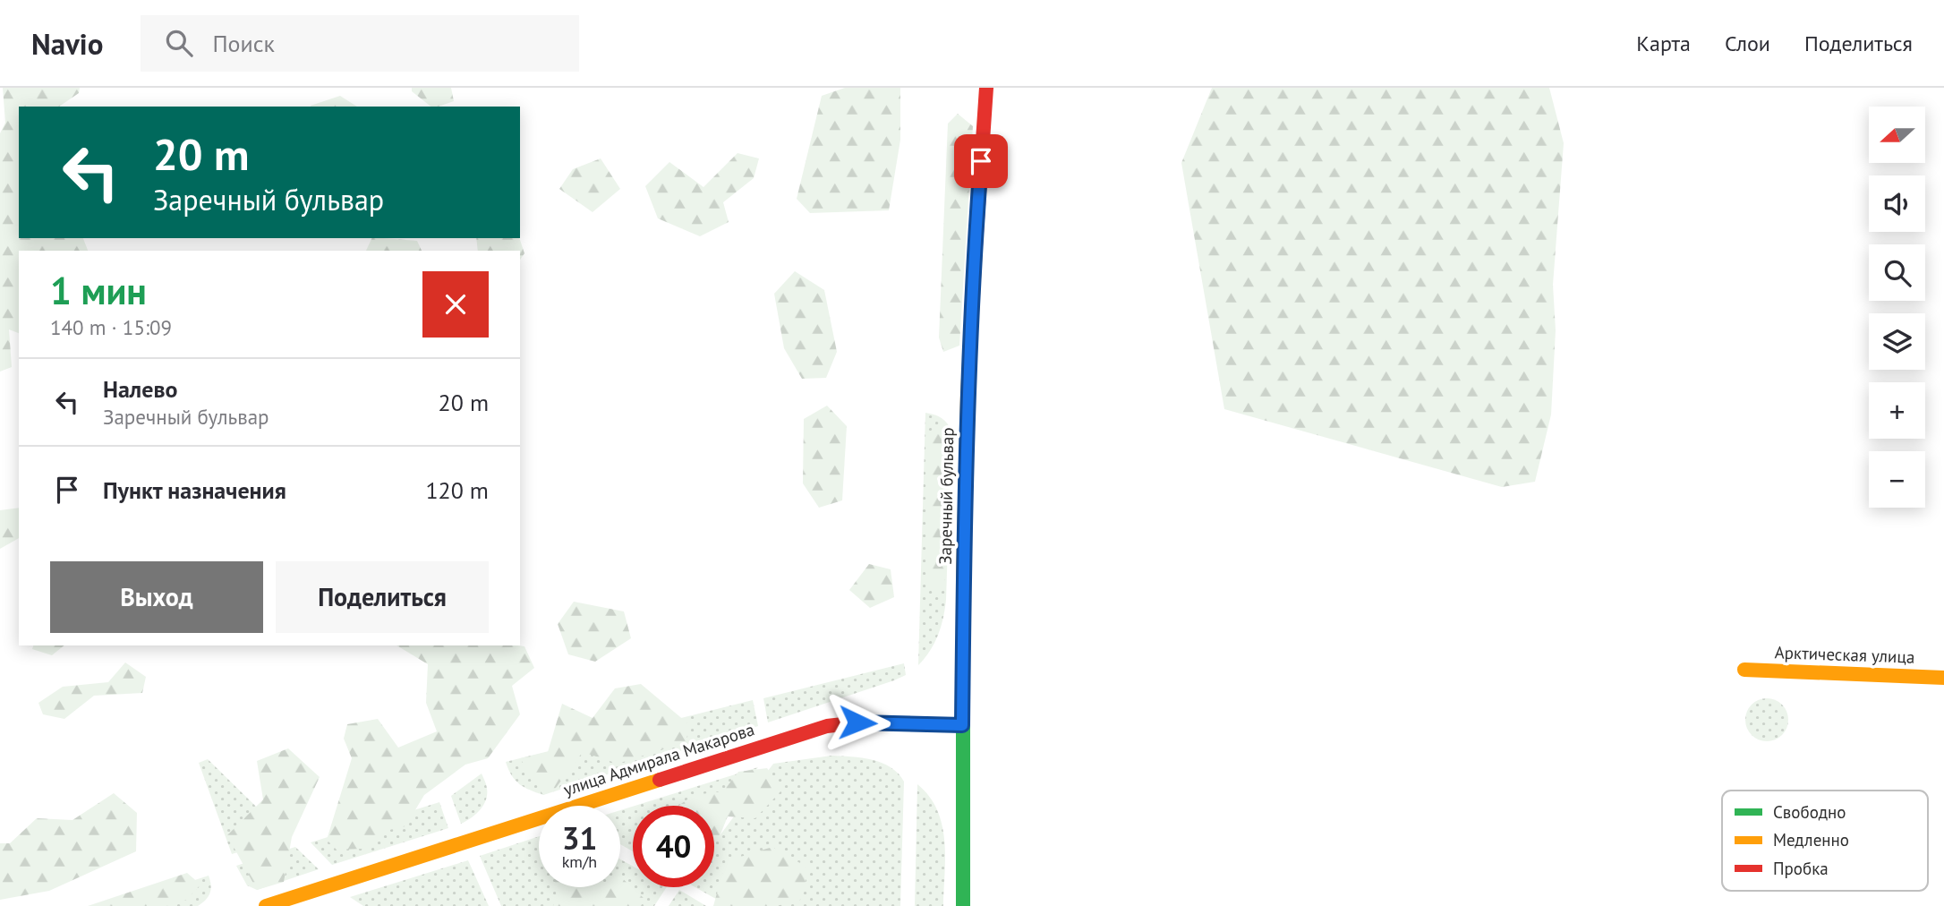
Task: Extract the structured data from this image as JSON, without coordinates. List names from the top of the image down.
{
  "streets": {
    "street": ["Заречный бульвар", "Арктическая улица", "улица Адмирала Макарова"]
  },
  "crossings": [
    ["Заречный бульвар", "улица Адмирала Макарова"]
  ],
  "legend": ["Свободно", "Медленно", "Пробка"],
  "north": "left",
  "page": {
    "header": "Navio",
    "search": "Поиск",
    "nav": ["Карта", "Слои", "Поделиться"],
    "map_buttons": ["+", "−"],
    "turn": ["20 m", "Заречный бульвар"],
    "heading": ["1 мин", "140 m · 15:09"],
    "list": [
      {
        "name": "Налево",
        "note": "Заречный бульвар",
        "value": "20 m"
      },
      {
        "name": "Пункт назначения",
        "value": "120 m"
      }
    ],
    "buttons": ["Выход", "Поделиться"],
    "speed": "31 km/h",
    "limit": "40"
  }
}
